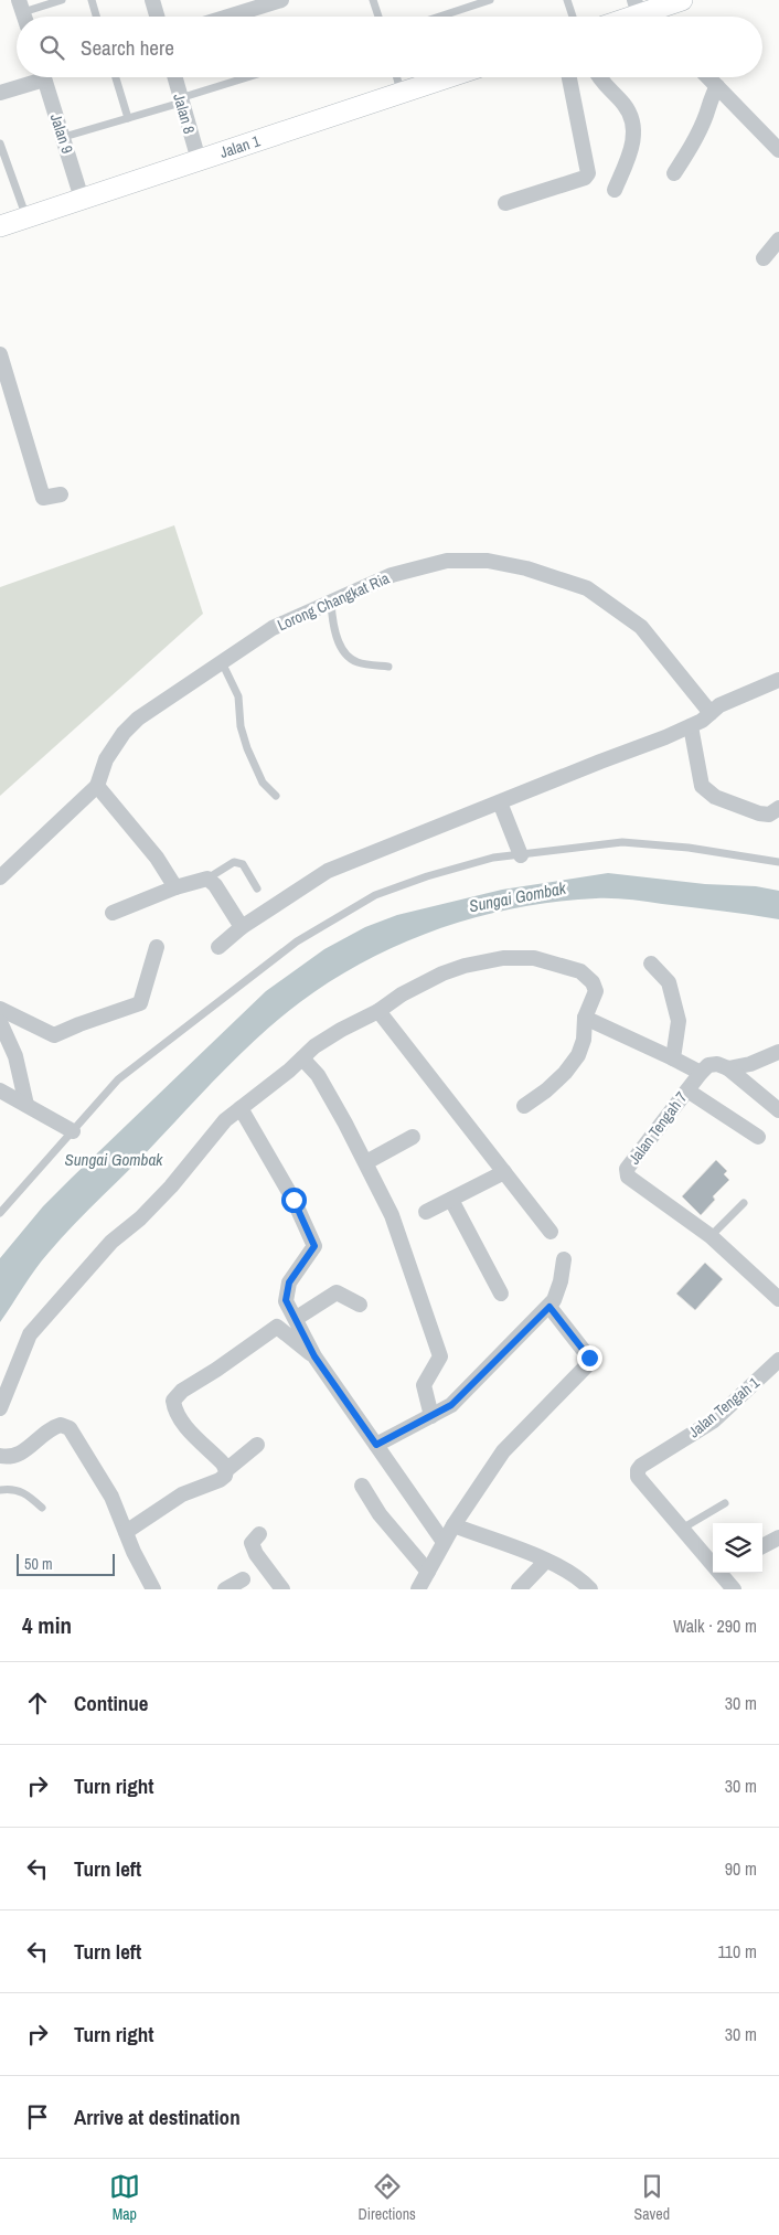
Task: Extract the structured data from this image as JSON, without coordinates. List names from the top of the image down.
{
  "streets": {
    "street": [
      "Jalan 8",
      "Jalan 9",
      "Jalan 1",
      "Lorong Changkat Ria",
      "Jalan Tengah 7",
      "Jalan Tengah 1"
    ]
  },
  "crossings": [
    ["Jalan 8", "Jalan 1"],
    ["Jalan 9", "Jalan 1"]
  ],
  "water": ["Sungai Gombak"],
  "scale_bar": "50 m",
  "page": {
    "search": "Search here",
    "scale": "50 m",
    "heading": ["4 min", "Walk · 290 m"],
    "list": [
      ["Continue", "30 m"],
      ["Turn right", "30 m"],
      ["Turn left", "90 m"],
      ["Turn left", "110 m"],
      ["Turn right", "30 m"],
      "Arrive at destination"
    ],
    "nav": ["Map", "Directions", "Saved"]
  }
}
